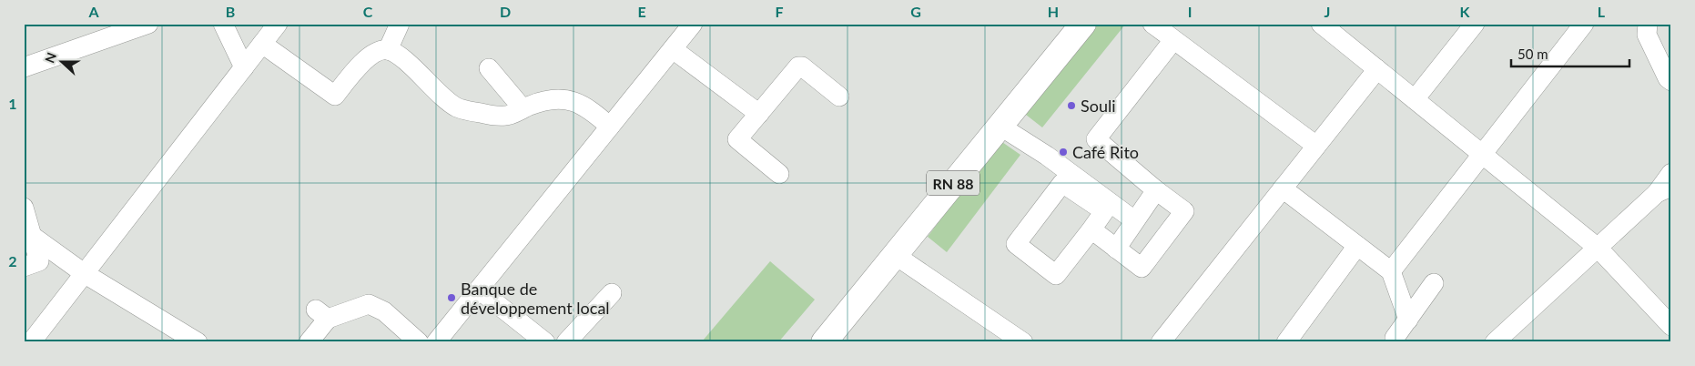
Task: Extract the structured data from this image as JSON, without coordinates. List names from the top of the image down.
{
  "streets": {
    "main road": ["RN 88"]
  },
  "places": ["Souli", "Café Rito", "Banque de développement local"],
  "scale_bar": "50 m",
  "north": "left",
  "grid": {
    "columns": [
      "A",
      "B",
      "C",
      "D",
      "E",
      "F",
      "G",
      "H",
      "I",
      "J",
      "K",
      "L"
    ],
    "rows": ["1", "2"]
  }
}
